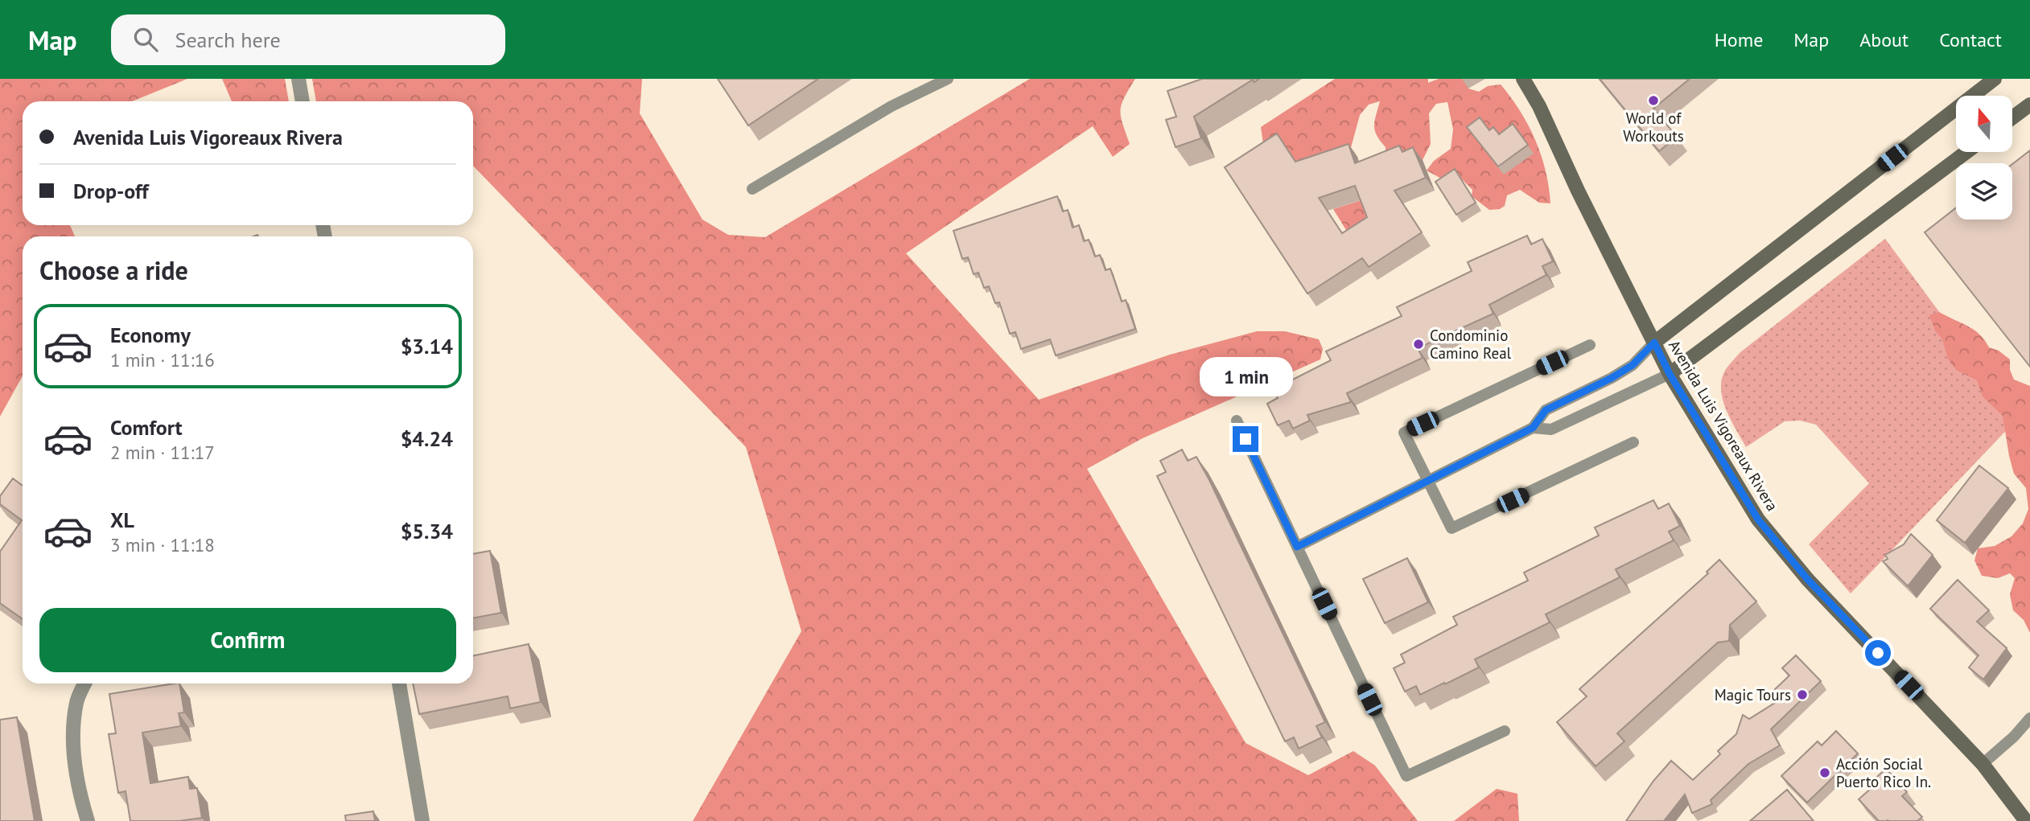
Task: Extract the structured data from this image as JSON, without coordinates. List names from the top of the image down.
{
  "streets": {
    "main road": ["Avenida Luis Vigoreaux Rivera"]
  },
  "places": [
    "World of Workouts",
    "Condominio Camino Real",
    "Magic Tours",
    "Acción Social Puerto Rico In."
  ],
  "north": "top",
  "page": {
    "header": "Map",
    "search": "Search here",
    "nav": [
      "Home",
      "Map",
      "About",
      "Contact"
    ],
    "banner": ["Avenida Luis Vigoreaux Rivera", "Drop-off"],
    "heading": "Choose a ride",
    "list": [
      {
        "name": "Economy",
        "note": "1 min · 11:16",
        "value": "$3.14"
      },
      {
        "name": "Comfort",
        "note": "2 min · 11:17",
        "value": "$4.24"
      },
      {
        "name": "XL",
        "note": "3 min · 11:18",
        "value": "$5.34"
      }
    ],
    "bubble": "1 min",
    "buttons": "Confirm"
  }
}
